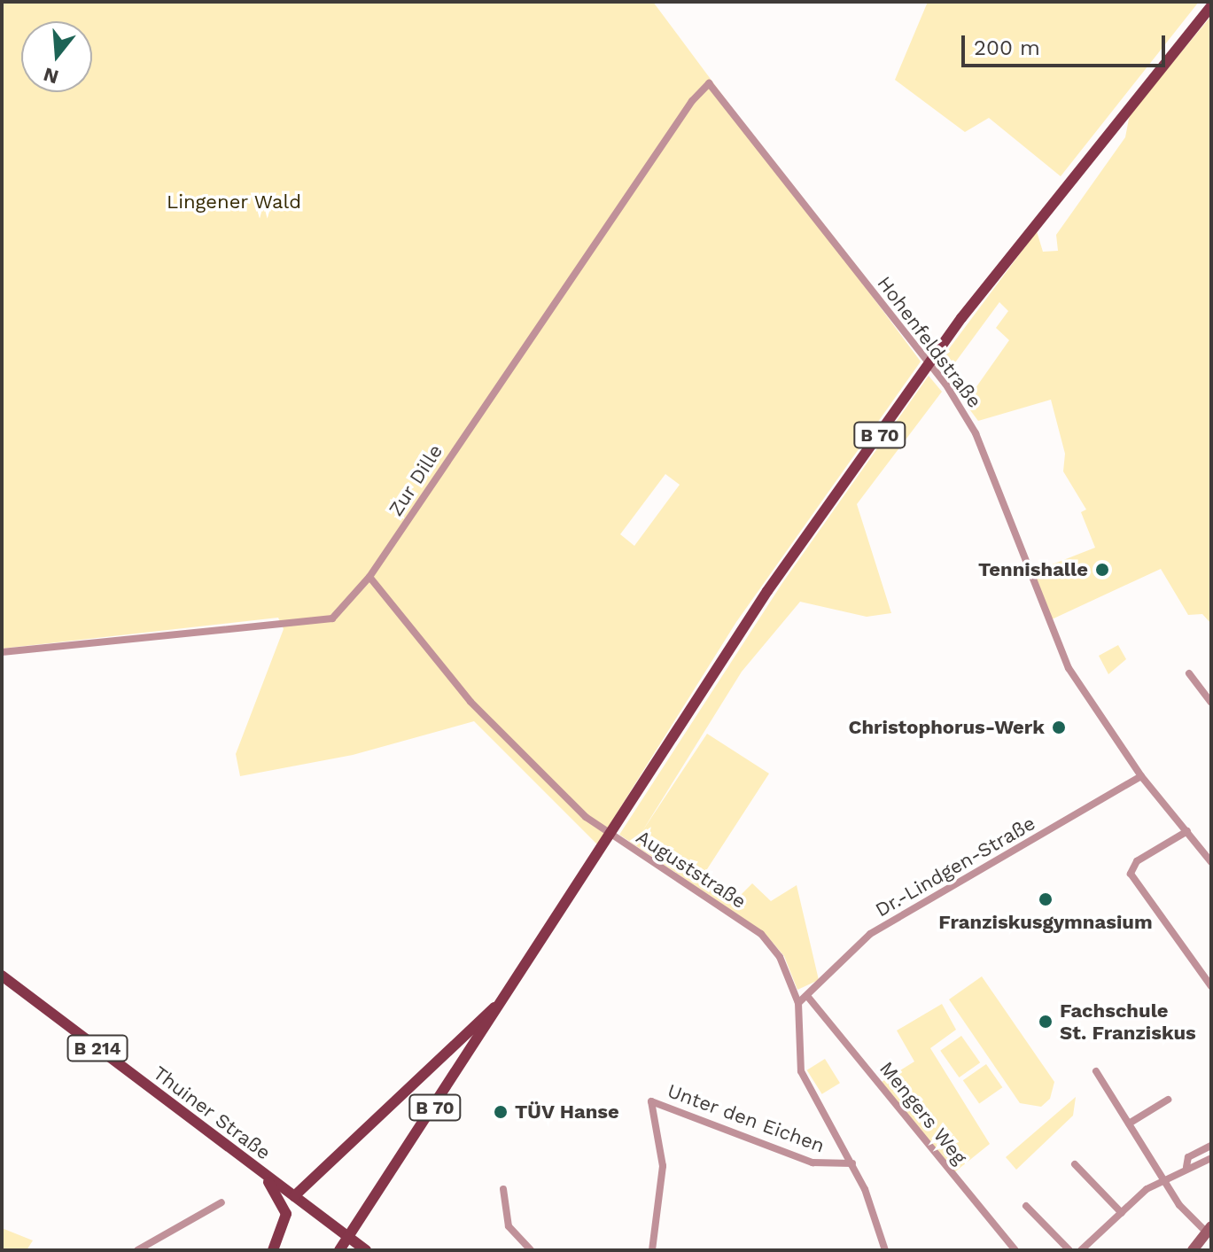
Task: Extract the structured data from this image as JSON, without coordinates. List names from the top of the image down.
{
  "streets": {
    "main road": ["B 70", "B 214", "Thuiner Straße"],
    "street": [
      "Hohenfeldstraße",
      "Zur Dille",
      "Dr.-Lindgen-Straße",
      "Auguststraße",
      "Mengers Weg",
      "Unter den Eichen"
    ]
  },
  "crossings": [
    ["Hohenfeldstraße", "Zur Dille"],
    ["Hohenfeldstraße", "Dr.-Lindgen-Straße"],
    ["Zur Dille", "Auguststraße"],
    ["Dr.-Lindgen-Straße", "Auguststraße"],
    ["Dr.-Lindgen-Straße", "Mengers Weg"],
    ["Auguststraße", "Unter den Eichen"],
    ["B 214", "Thuiner Straße"]
  ],
  "parks": ["Lingener Wald"],
  "places": [
    "Tennishalle",
    "Christophorus-Werk",
    "Franziskusgymnasium",
    "Fachschule St. Franziskus",
    "TÜV Hanse"
  ],
  "scale_bar": "200 m",
  "north": "bottom"
}
